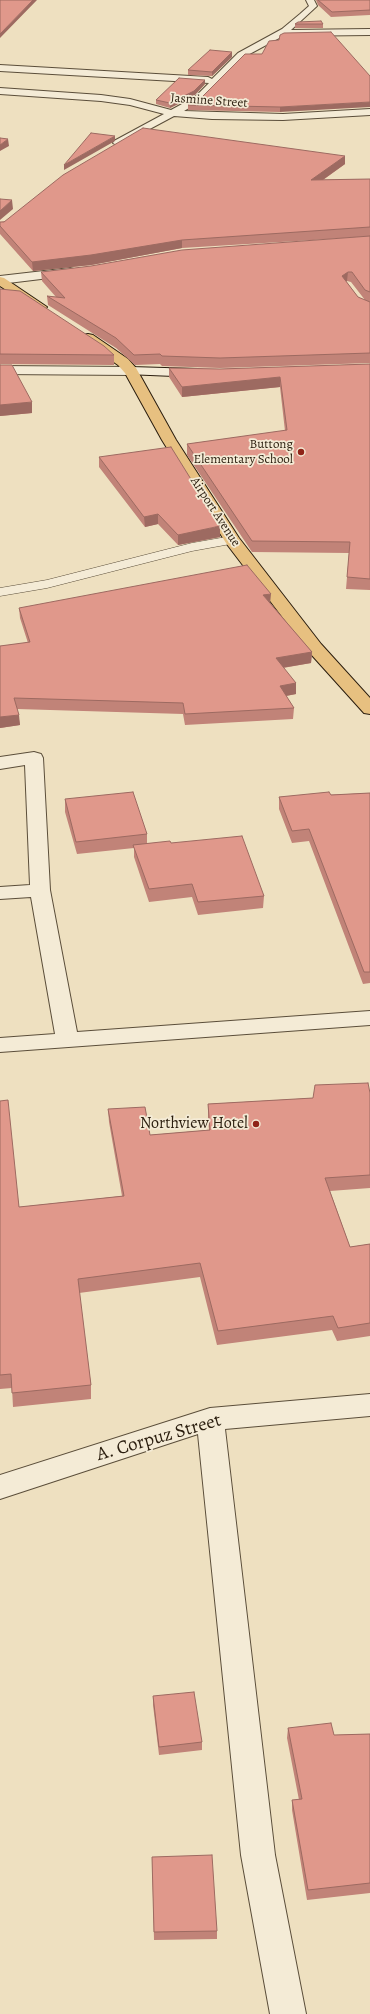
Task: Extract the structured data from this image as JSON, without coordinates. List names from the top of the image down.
{
  "streets": {
    "main road": ["Airport Avenue"],
    "street": ["Jasmine Street", "A. Corpuz Street"]
  },
  "places": ["Buttong Elementary School", "Northview Hotel"]
}
